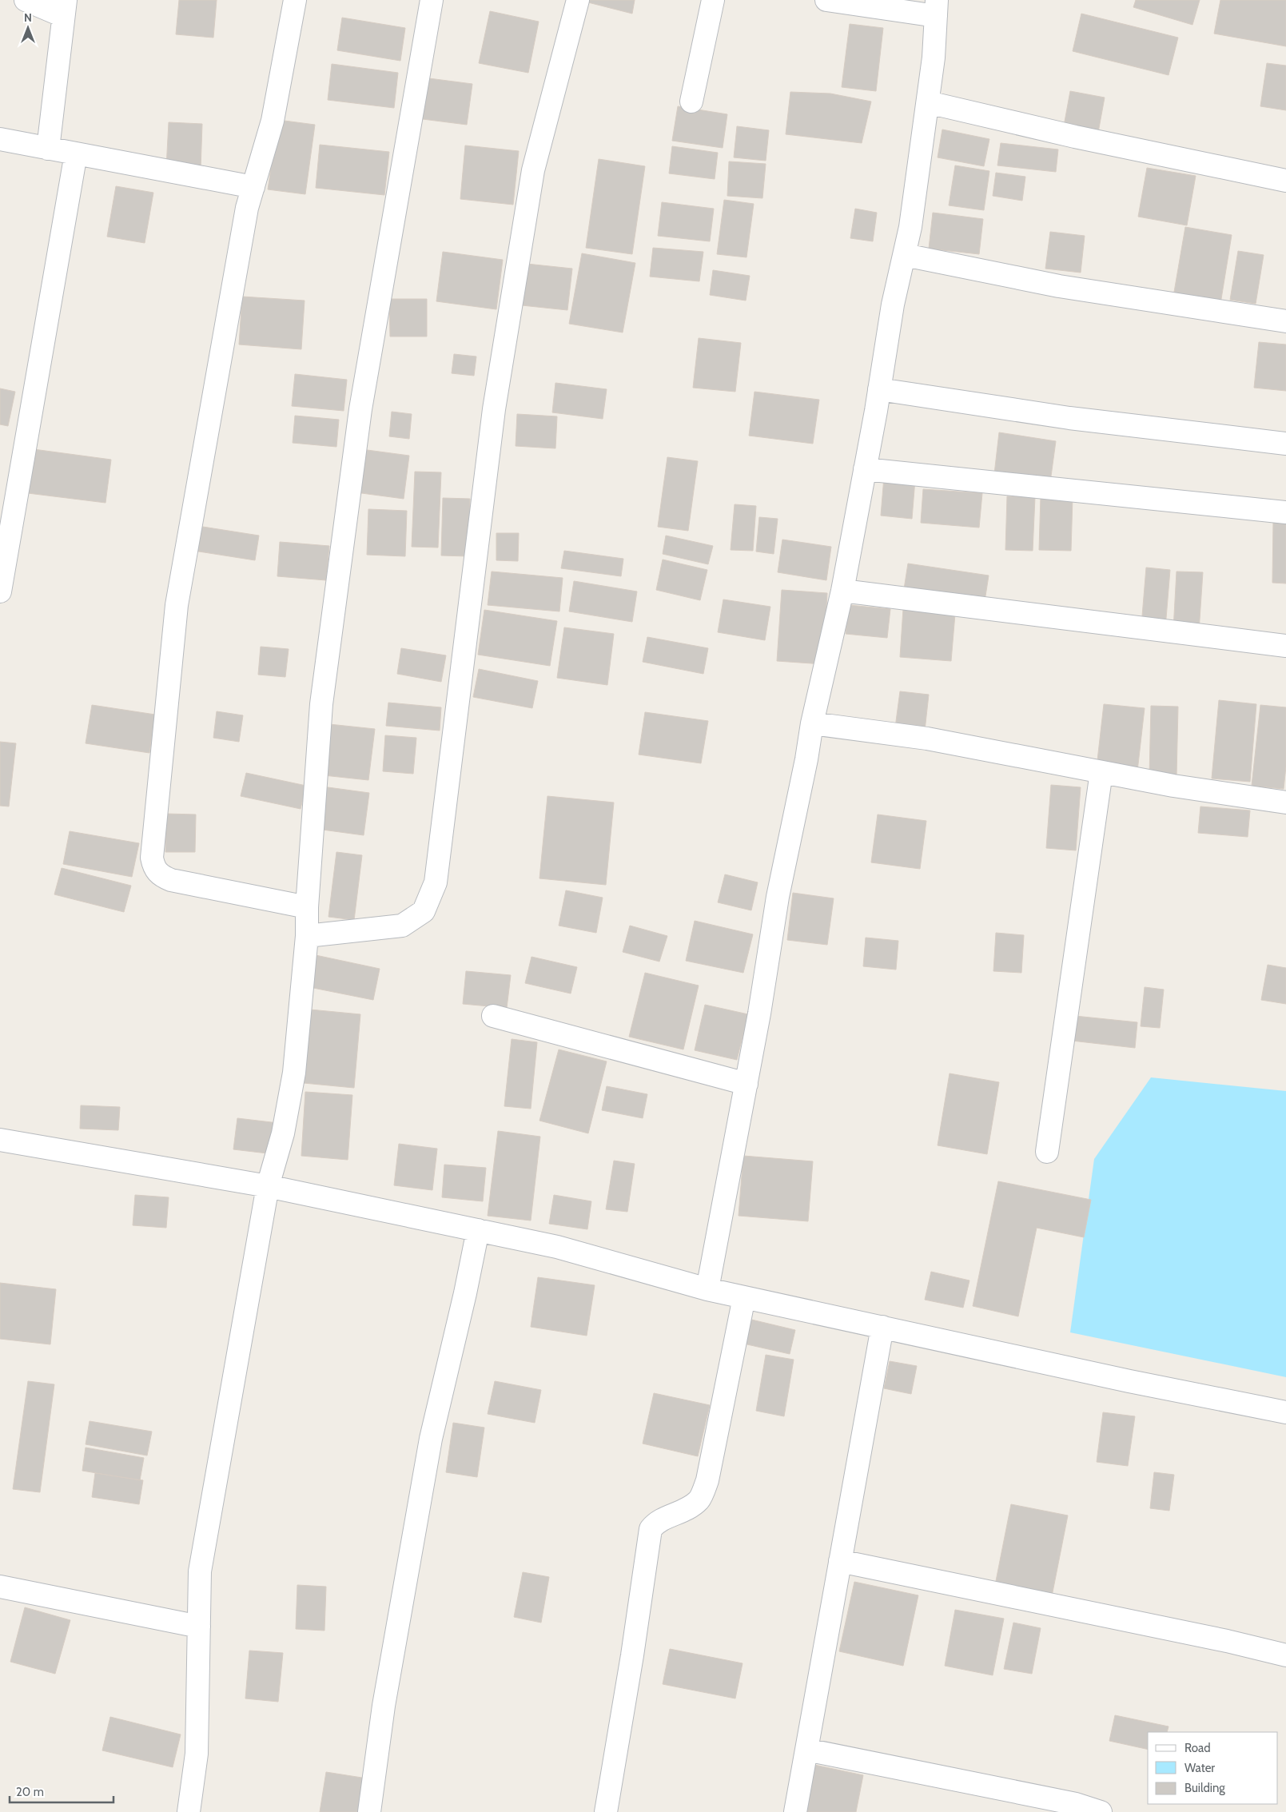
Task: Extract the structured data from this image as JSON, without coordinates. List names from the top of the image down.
{
  "legend": ["Road", "Water", "Building"],
  "scale_bar": "20 m",
  "north": "top"
}
